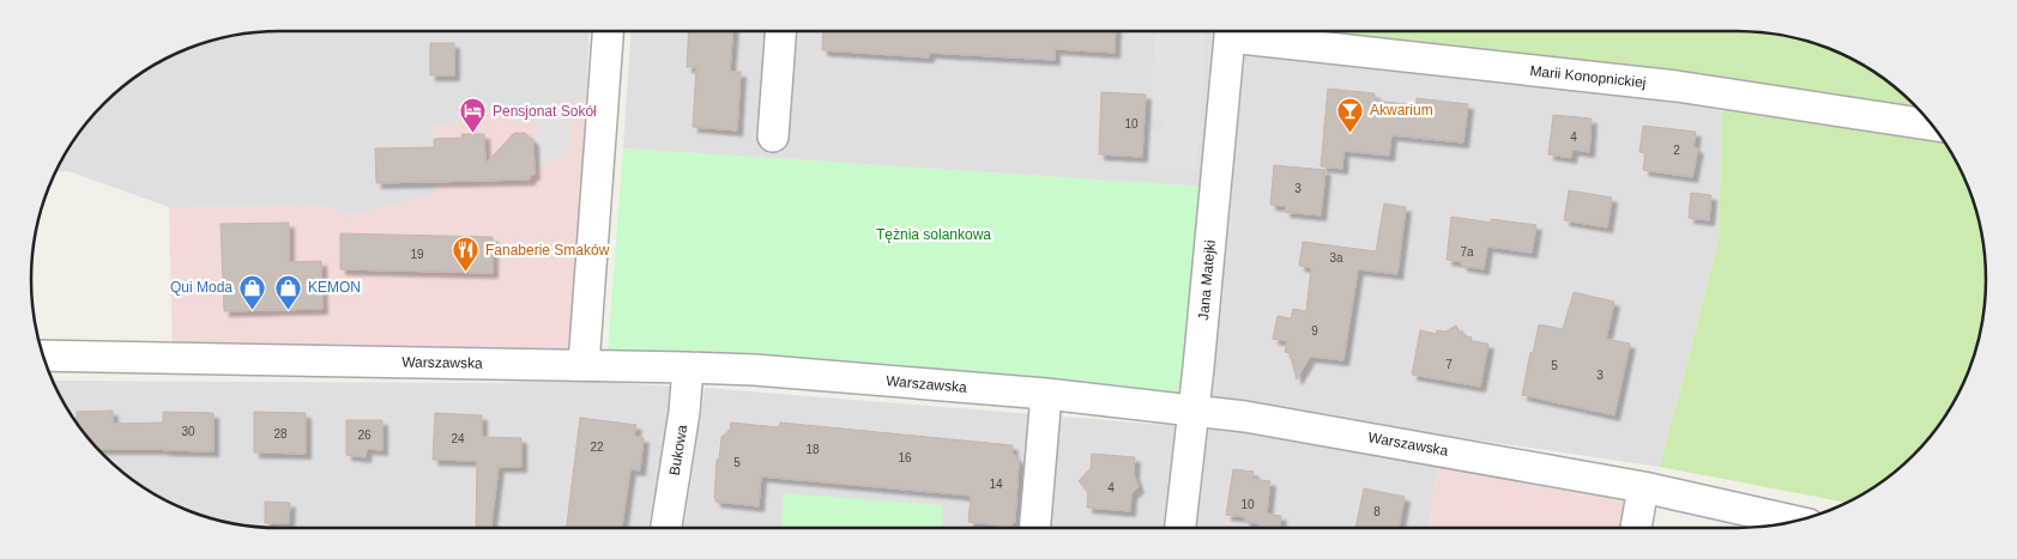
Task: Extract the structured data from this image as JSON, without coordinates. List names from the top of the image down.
{
  "streets": {
    "street": [
      "Marii Konopnickiej",
      "Jana Matejki",
      "Warszawska",
      "Bukowa"
    ]
  },
  "crossings": [
    ["Marii Konopnickiej", "Jana Matejki"],
    ["Jana Matejki", "Warszawska"],
    ["Warszawska", "Bukowa"]
  ],
  "parks": ["Tężnia solankowa"],
  "places": {
    "bar": ["Akwarium"],
    "hotel": ["Pensjonat Sokół"],
    "restaurant": ["Fanaberie Smaków"],
    "shop": ["Qui Moda", "KEMON"]
  },
  "house_numbers": [
    "10",
    "4",
    "2",
    "3",
    "7a",
    "19",
    "3a",
    "9",
    "7",
    "5",
    "3",
    "30",
    "28",
    "26",
    "24",
    "22",
    "18",
    "16",
    "5",
    "14",
    "4",
    "10",
    "8"
  ]
}
